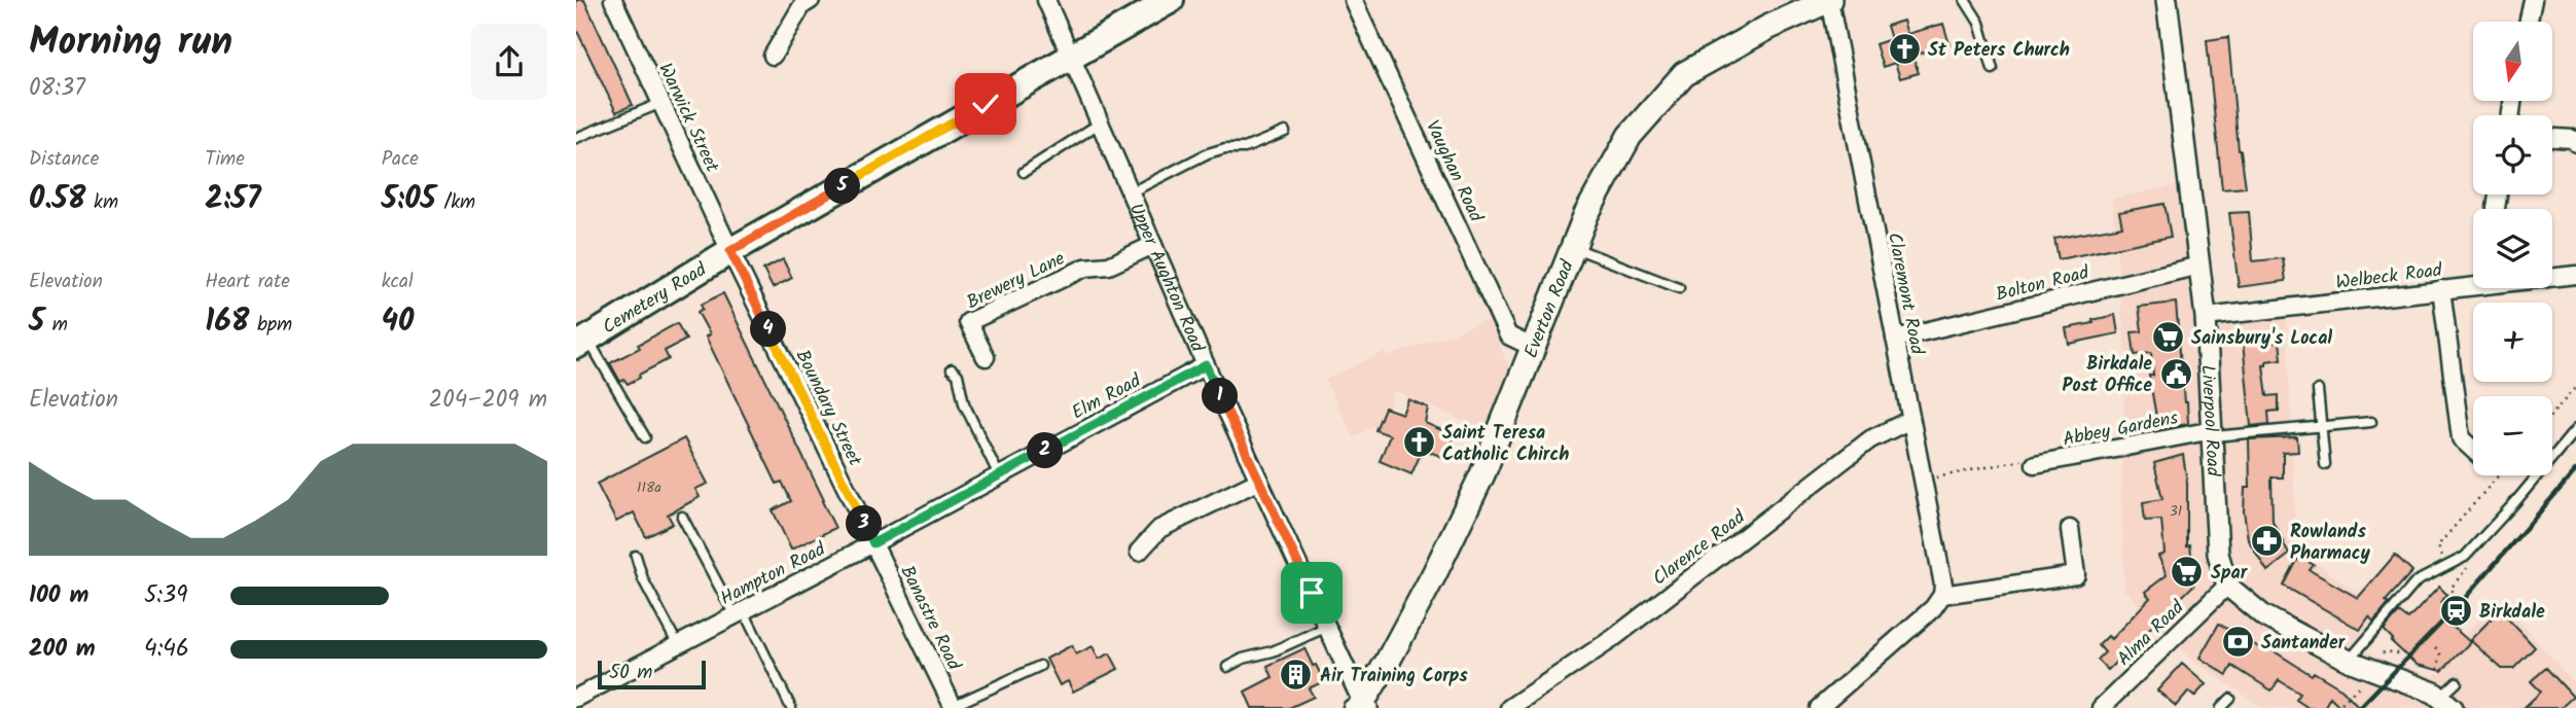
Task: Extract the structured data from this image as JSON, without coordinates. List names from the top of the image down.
{
  "streets": {
    "main road": ["Cemetery Road", "Everton Road"],
    "street": [
      "Warwick Street",
      "Vaughan Road",
      "Welbeck Road",
      "Upper Aughton Road",
      "Brewery Lane",
      "Bolton Road",
      "Claremont Road",
      "Elm Road",
      "Boundary Street",
      "Liverpool Road",
      "Abbey Gardens",
      "Clarence Road",
      "Hampton Road",
      "Banastre Road",
      "Alma Road"
    ]
  },
  "crossings": [
    ["Warwick Street", "Cemetery Road"],
    ["Warwick Street", "Boundary Street"],
    ["Vaughan Road", "Everton Road"],
    ["Welbeck Road", "Liverpool Road"],
    ["Upper Aughton Road", "Brewery Lane"],
    ["Upper Aughton Road", "Cemetery Road"],
    ["Upper Aughton Road", "Everton Road"],
    ["Upper Aughton Road", "Elm Road"],
    ["Bolton Road", "Claremont Road"],
    ["Bolton Road", "Liverpool Road"],
    ["Claremont Road", "Everton Road"],
    ["Claremont Road", "Clarence Road"],
    ["Cemetery Road", "Boundary Street"],
    ["Elm Road", "Hampton Road"],
    ["Boundary Street", "Hampton Road"],
    ["Boundary Street", "Banastre Road"],
    ["Liverpool Road", "Abbey Gardens"],
    ["Liverpool Road", "Alma Road"],
    ["Hampton Road", "Banastre Road"]
  ],
  "places": {
    "church": ["St Peters Church", "Saint Teresa Catholic Chirch"],
    "supermarket": ["Sainsbury's Local", "Spar"],
    "public building": ["Birkdale Post Office"],
    "pharmacy": ["Rowlands Pharmacy"],
    "station": ["Birkdale"],
    "bank": ["Santander"],
    "building": ["Air Training Corps"]
  },
  "house_numbers": ["118a", "31"],
  "scale_bar": "50 m",
  "north": "bottom",
  "page": {
    "heading": ["Morning run", "08:37"],
    "map_buttons": ["+", "−"],
    "stats": [
      ["Distance", "0.58 km"],
      ["Time", "2:57"],
      ["Pace", "5:05 /km"],
      ["Elevation", "5 m"],
      ["Heart rate", "168 bpm"],
      ["kcal", "40"]
    ],
    "pins": [
      "5",
      "4",
      "1",
      "2",
      "3"
    ],
    "chart": ["Elevation", "204–209 m"],
    "list": [
      {
        "name": "100 m",
        "note": "5:39"
      },
      {
        "name": "200 m",
        "note": "4:46"
      }
    ],
    "scale": "50 m"
  }
}
